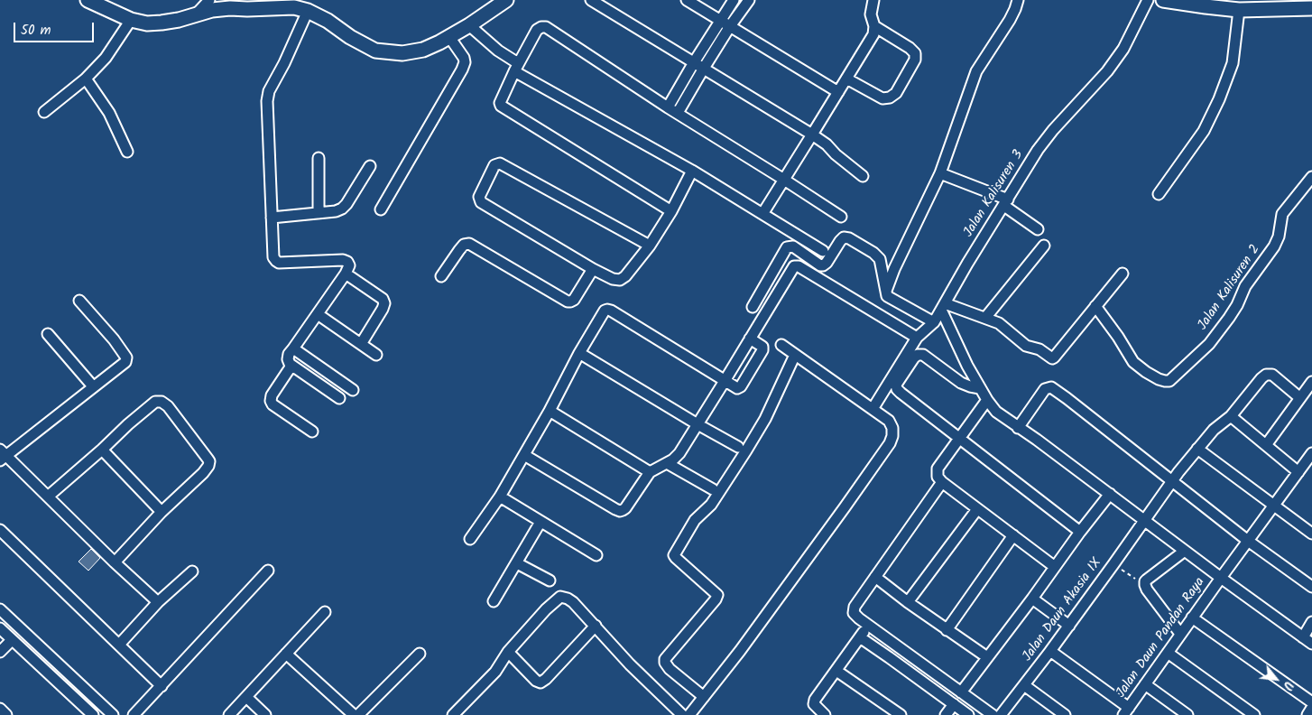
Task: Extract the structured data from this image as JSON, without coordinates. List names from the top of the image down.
{
  "streets": {
    "street": [
      "Jalan Kalisuren 3",
      "Jalan Kalisuren 2",
      "Jalan Daun Akasia IX",
      "Jalan Daun Pandan Raya"
    ]
  },
  "scale_bar": "50 m",
  "north": "bottom right"
}
